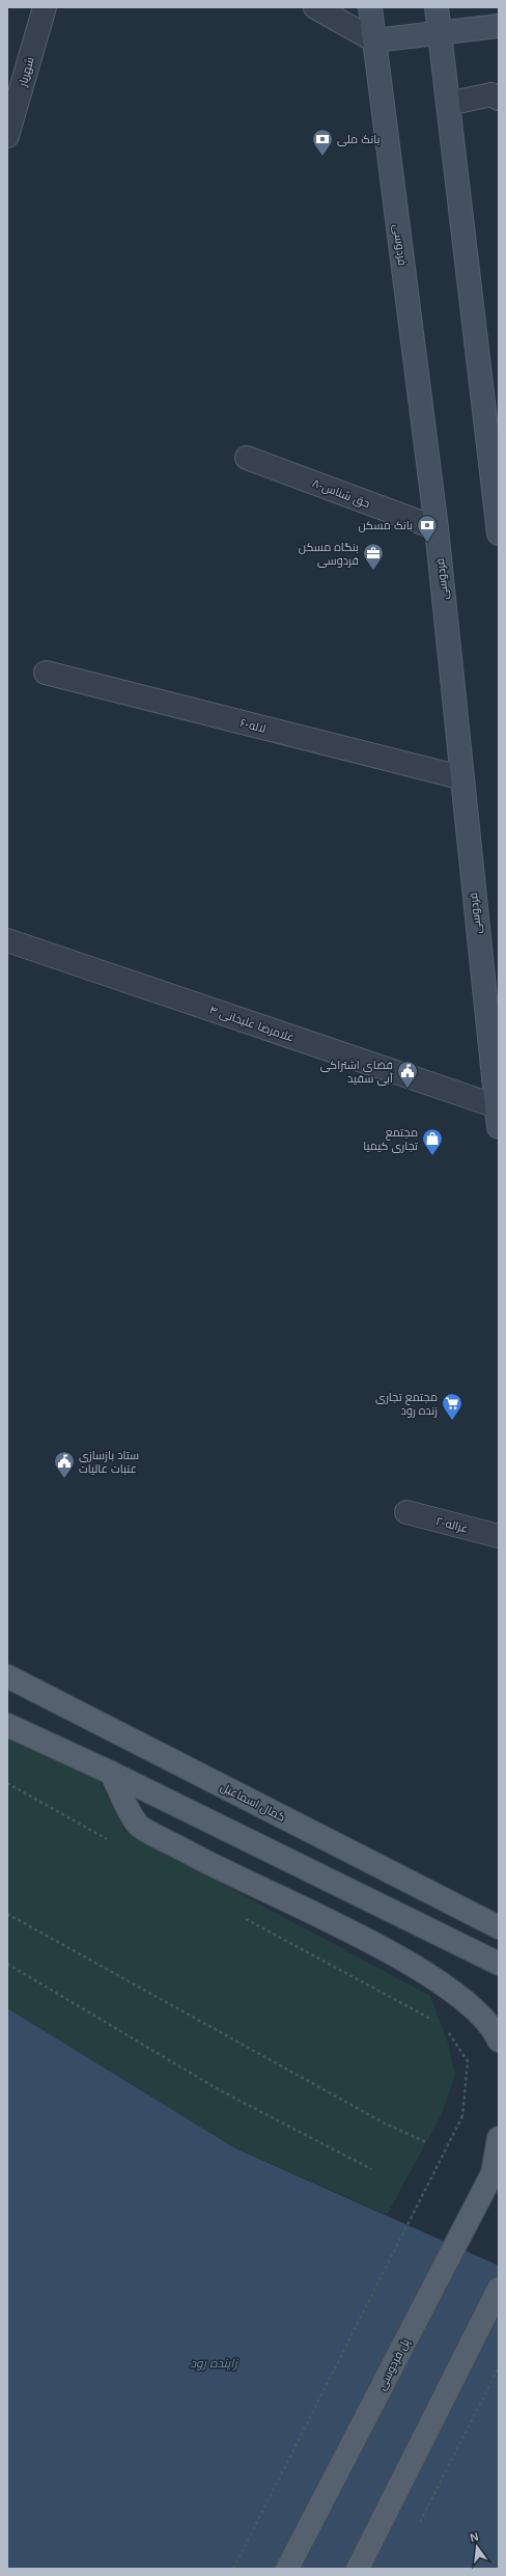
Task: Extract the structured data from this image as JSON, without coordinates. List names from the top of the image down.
{
  "streets": {
    "main road": ["فردوسی", "کمال اسماعیل", "پل فردوسی"],
    "street": [
      "شهریار",
      "۸-حق شناس",
      "۶-لاله",
      "۴ غلامرضا علیخانی",
      "۲-غزاله"
    ]
  },
  "crossings": [
    ["فردوسی", "۸-حق شناس"],
    ["فردوسی", "۶-لاله"],
    ["فردوسی", "۴ غلامرضا علیخانی"]
  ],
  "water": ["زاینده رود"],
  "places": {
    "bank": ["بانک ملی", "بانک مسکن"],
    "office": ["بنگاه مسکن فردوسی"],
    "public building": ["فضای اشتراکی آبی سفید", "ستاد بازسازی عتبات عالیات"],
    "shop": ["مجتمع تجاری کیمیا"],
    "supermarket": ["مجتمع تجاری زنده رود"]
  },
  "north": "top"
}
